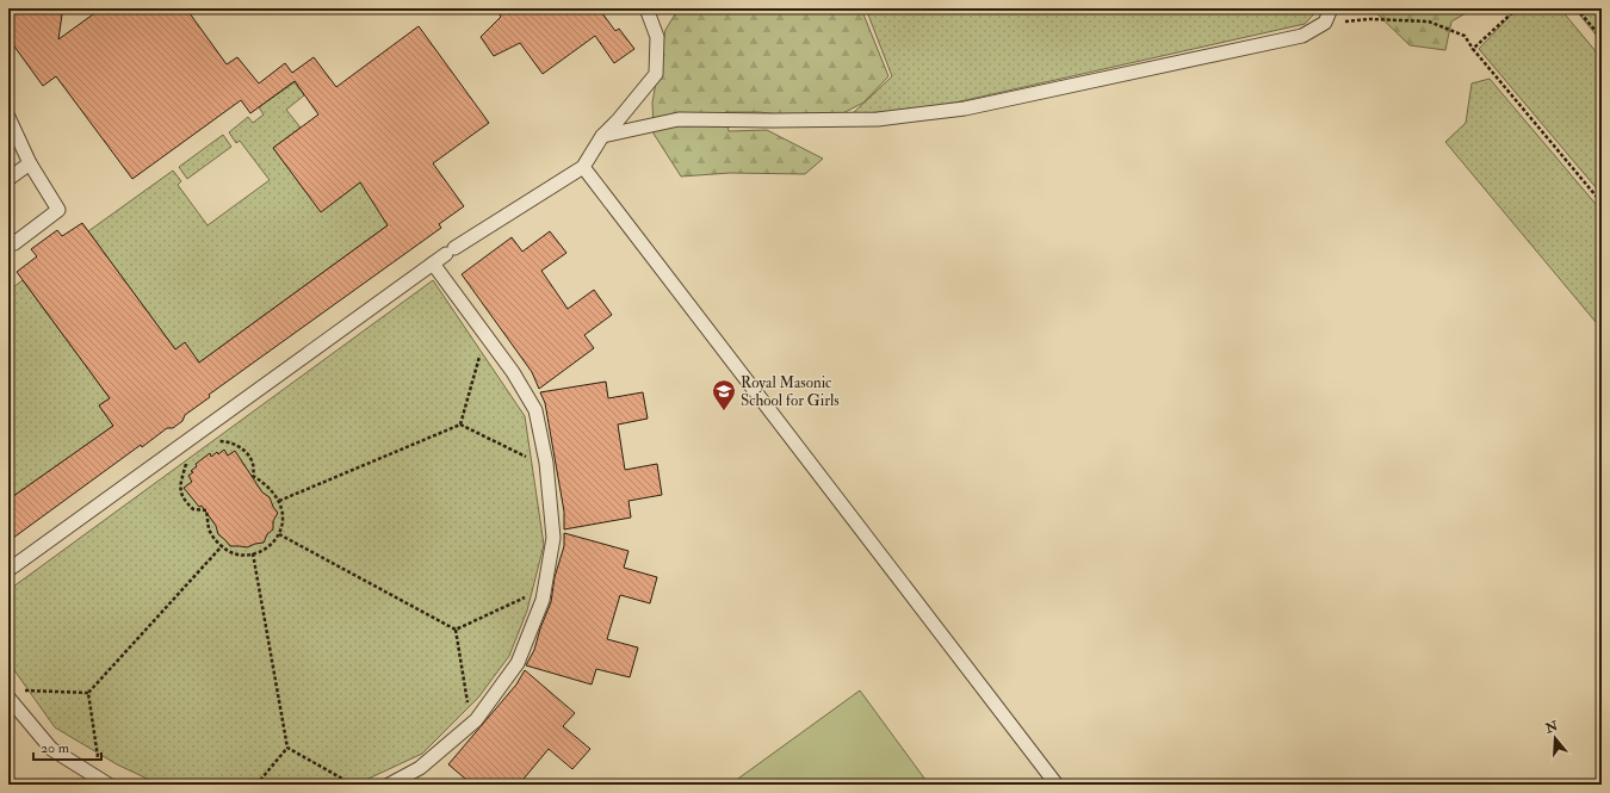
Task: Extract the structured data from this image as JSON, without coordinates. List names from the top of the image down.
{
  "places": {
    "school or university": ["Royal Masonic School for Girls"]
  },
  "scale_bar": "20 m",
  "north": "top"
}
